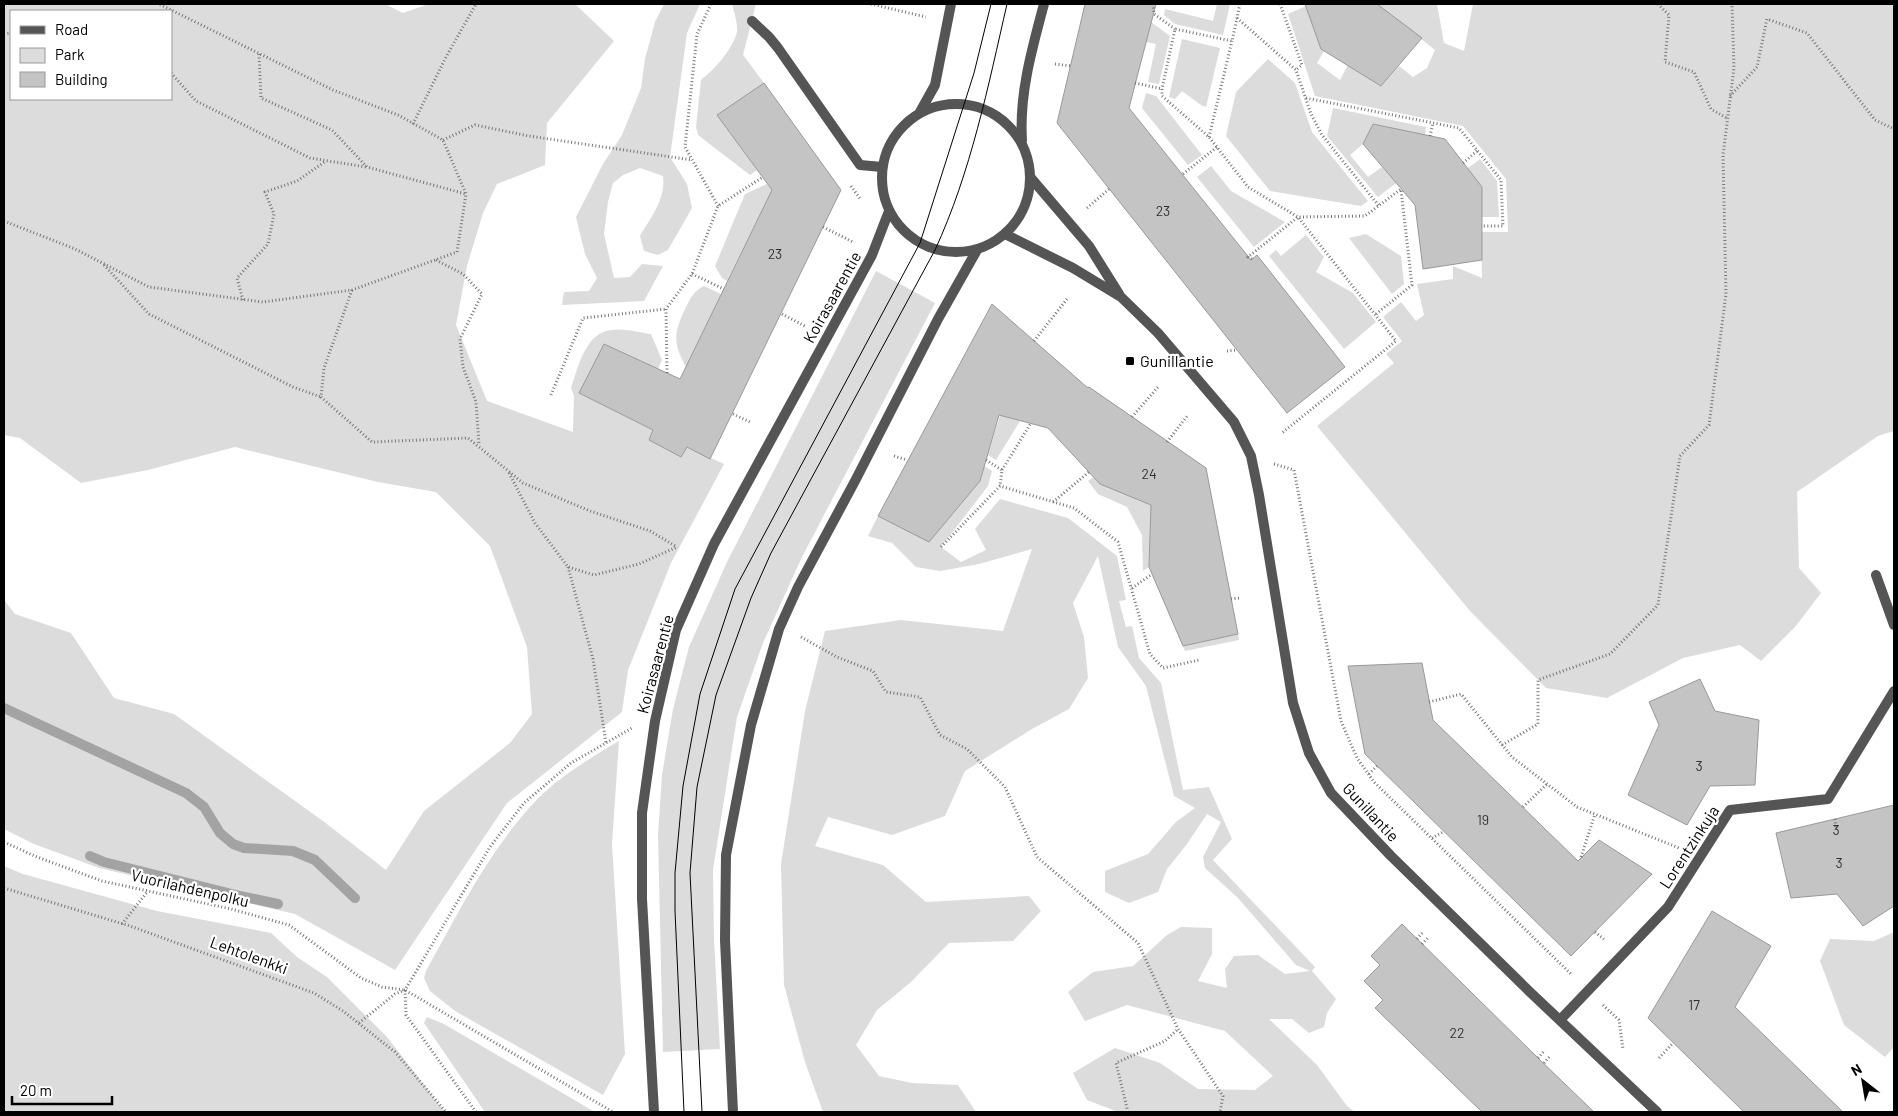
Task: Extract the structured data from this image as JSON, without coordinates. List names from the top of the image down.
{
  "streets": {
    "street": ["Koirasaarentie", "Gunillantie", "Lorentzinkuja"],
    "path": ["Vuorilahdenpolku", "Lehtolenkki"]
  },
  "crossings": [
    ["Koirasaarentie", "Gunillantie"],
    ["Gunillantie", "Lorentzinkuja"]
  ],
  "places": {
    "transit": ["Gunillantie"]
  },
  "house_numbers": [
    "23",
    "23",
    "24",
    "3",
    "19",
    "3",
    "3",
    "17",
    "22"
  ],
  "legend": ["Road", "Park", "Building"],
  "scale_bar": "20 m",
  "north": "top left"
}
